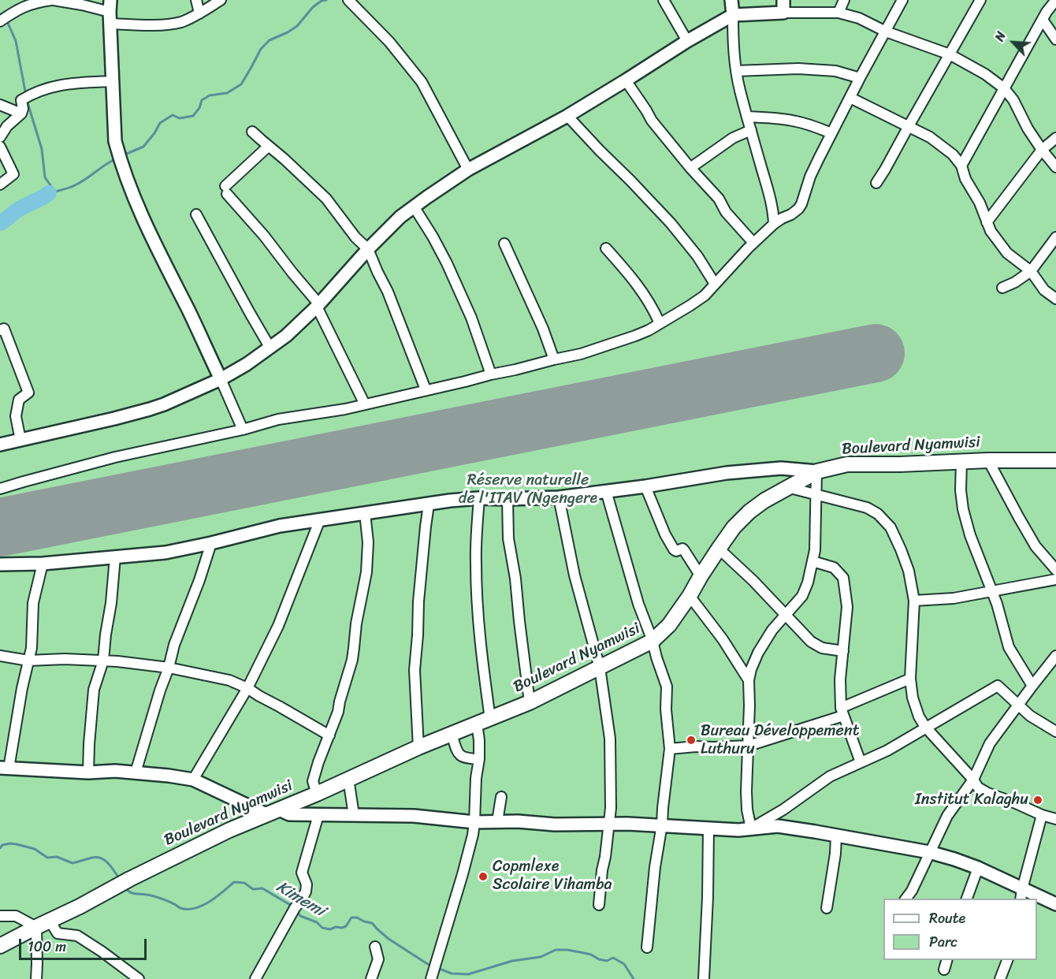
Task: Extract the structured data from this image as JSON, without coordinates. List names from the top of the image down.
{
  "streets": {
    "main road": ["Boulevard Nyamwisi"]
  },
  "water": ["Kimemi"],
  "parks": ["Réserve naturelle de l'ITAV (Ngengere"],
  "places": ["Bureau Développement Luthuru", "Institut Kalaghu", "Copmlexe Scolaire Vihamba"],
  "legend": ["Route", "Parc"],
  "scale_bar": "100 m",
  "north": "top left"
}
